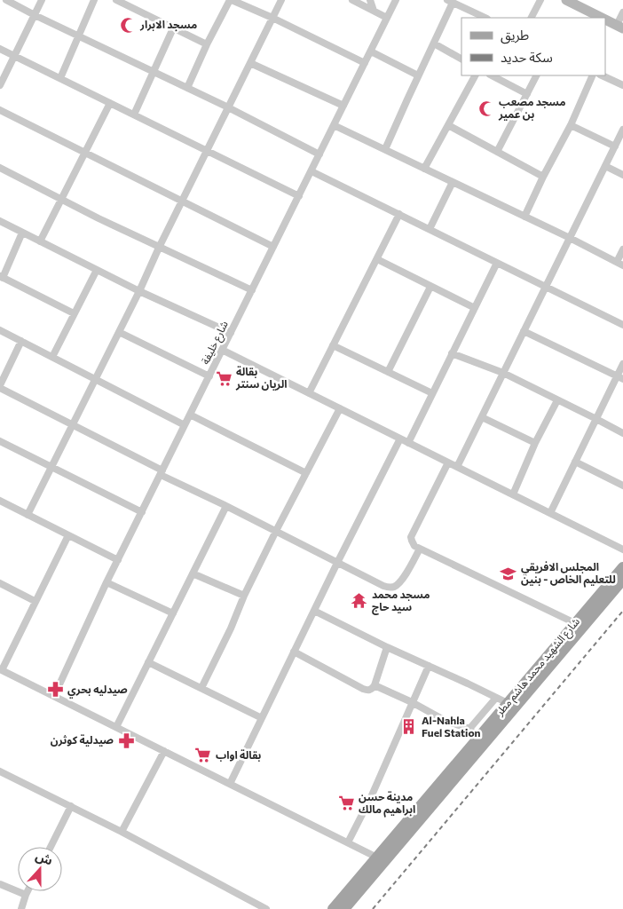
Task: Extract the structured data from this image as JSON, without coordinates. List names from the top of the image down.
{
  "streets": {
    "main road": ["شارع الشهيد محمد هاشم مطر"],
    "street": ["شارع خليفة"]
  },
  "places": {
    "mosque": ["مسجد الابرار", "مسجد مصعب بن عمير"],
    "supermarket": ["بقالة الريان سنتر", "بقالة اواب", "مدينة حسن ابراهيم مالك"],
    "school or university": ["المجلس الافريقي للتعليم الخاص - بنين"],
    "temple": ["مسجد محمد سيد حاج"],
    "pharmacy": ["صيدليه بحري", "صيدلية كوثرن"],
    "building": ["Al-Nahla Fuel Station"]
  },
  "legend": ["طريق", "سكة حديد"],
  "north": "top"
}
